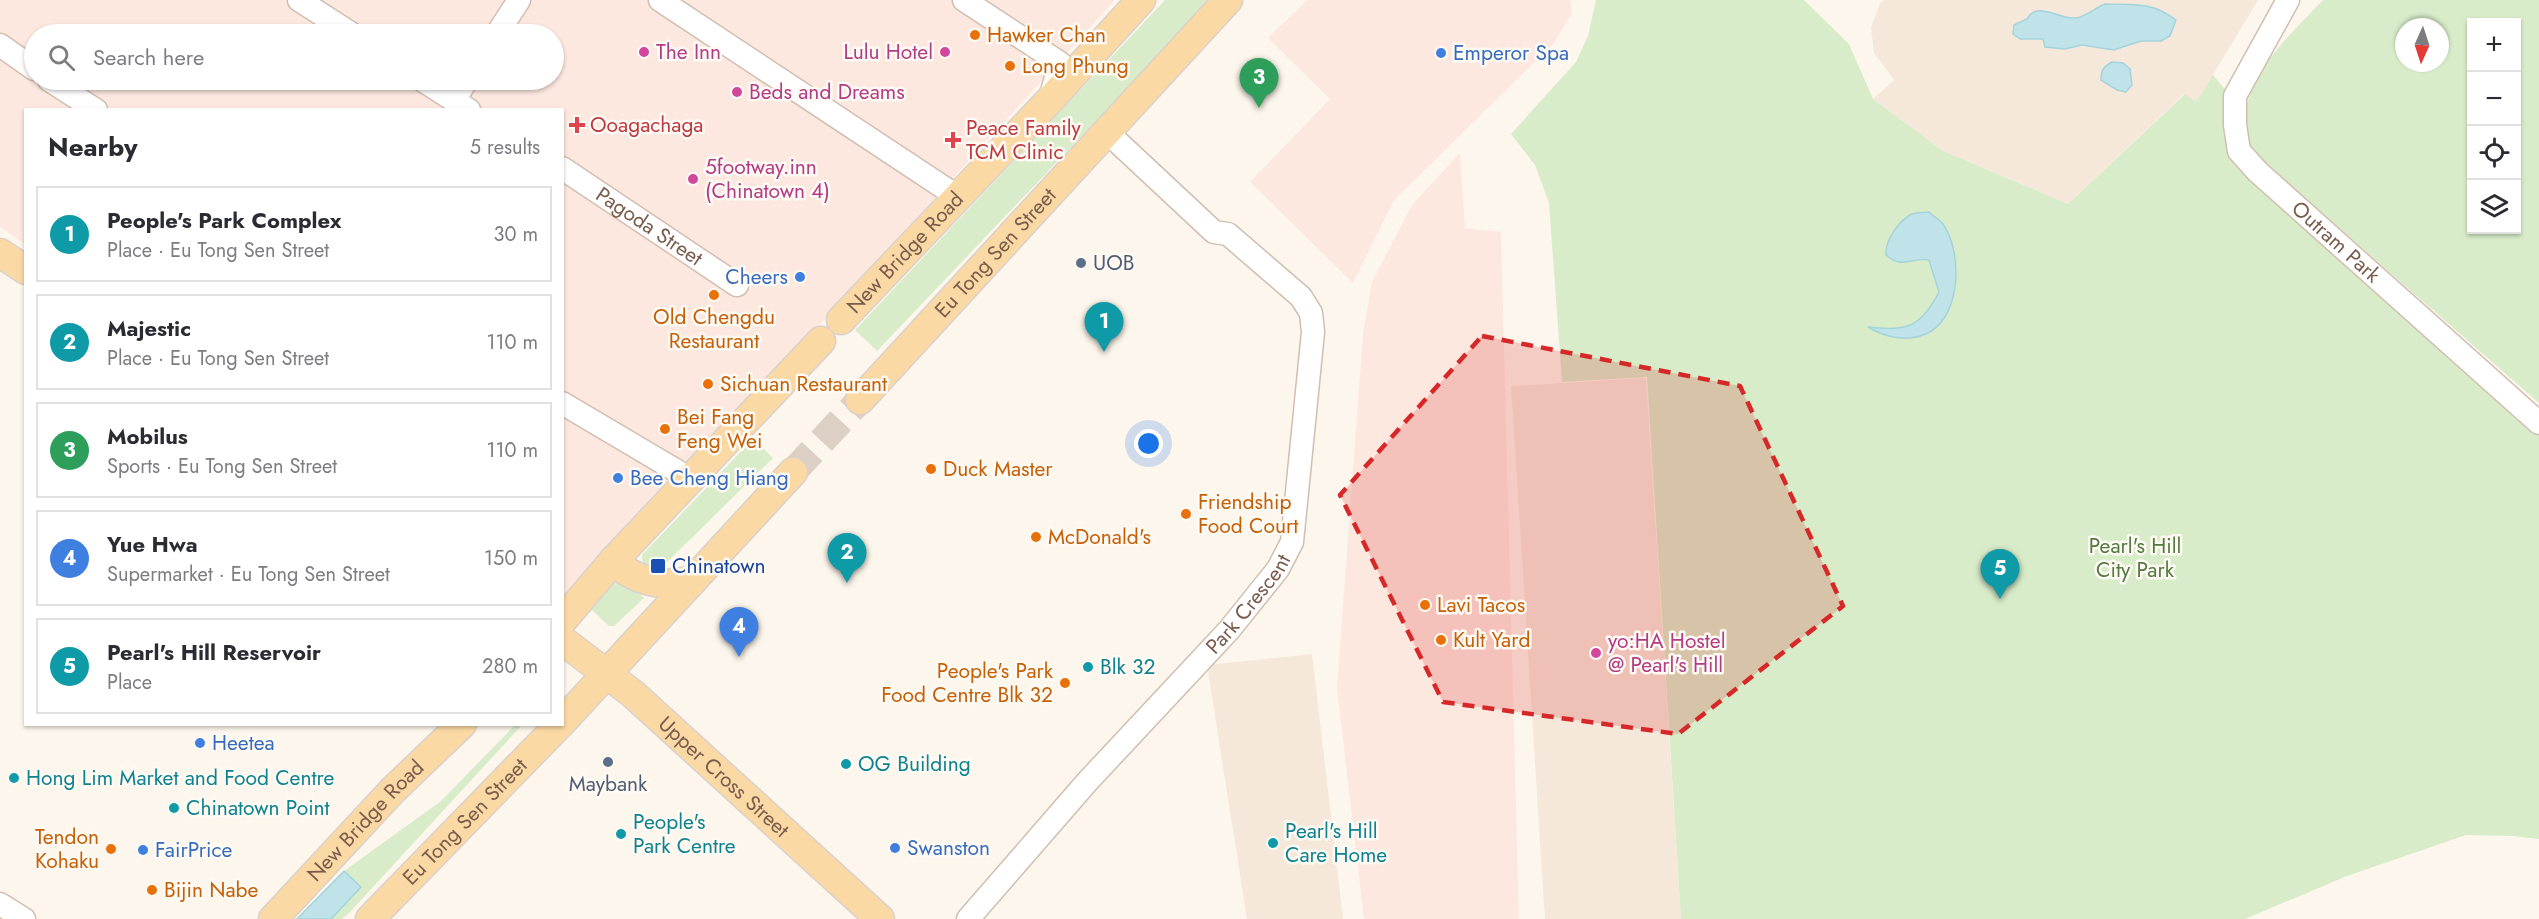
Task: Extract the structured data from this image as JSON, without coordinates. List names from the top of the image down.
{
  "streets": {
    "main road": ["New Bridge Road", "Eu Tong Sen Street", "Upper Cross Street"],
    "street": ["Pagoda Street", "Outram Park", "Park Crescent"]
  },
  "crossings": [
    ["Eu Tong Sen Street", "Park Crescent"],
    ["Eu Tong Sen Street", "Upper Cross Street"]
  ],
  "parks": ["Pearl's Hill City Park"],
  "places": {
    "other": [
      "Hawker Chan",
      "The Inn",
      "Lulu Hotel",
      "Emperor Spa",
      "Long Phung",
      "Beds and Dreams",
      "5footway.inn (Chinatown 4)",
      "UOB",
      "Cheers",
      "Old Chengdu Restaurant",
      "Sichuan Restaurant",
      "Bei Fang Feng Wei",
      "Duck Master",
      "Bee Cheng Hiang",
      "Friendship Food Court",
      "McDonald's",
      "Lavi Tacos",
      "Kult Yard",
      "yo:HA Hostel @ Pearl's Hill",
      "Blk 32",
      "People's Park Food Centre Blk 32",
      "Heetea",
      "Maybank",
      "OG Building",
      "Hong Lim Market and Food Centre",
      "Chinatown Point",
      "People's Park Centre",
      "Pearl's Hill Care Home",
      "Swanston",
      "Tendon Kohaku",
      "FairPrice",
      "Bijin Nabe"
    ],
    "health": ["Ooagachaga", "Peace Family TCM Clinic"],
    "transit": ["Chinatown"]
  },
  "north": "bottom",
  "page": {
    "map_buttons": ["+", "−"],
    "search": "Search here",
    "pins": [
      "3",
      "1",
      "2",
      "5",
      "4"
    ],
    "heading": ["Nearby", "5 results"],
    "list": [
      {
        "mark": "1",
        "name": "People's Park Complex",
        "note": "Place · Eu Tong Sen Street",
        "value": "30 m"
      },
      {
        "mark": "2",
        "name": "Majestic",
        "note": "Place · Eu Tong Sen Street",
        "value": "110 m"
      },
      {
        "mark": "3",
        "name": "Mobilus",
        "note": "Sports · Eu Tong Sen Street",
        "value": "110 m"
      },
      {
        "mark": "4",
        "name": "Yue Hwa",
        "note": "Supermarket · Eu Tong Sen Street",
        "value": "150 m"
      },
      {
        "mark": "5",
        "name": "Pearl's Hill Reservoir",
        "note": "Place",
        "value": "280 m"
      }
    ]
  }
}
